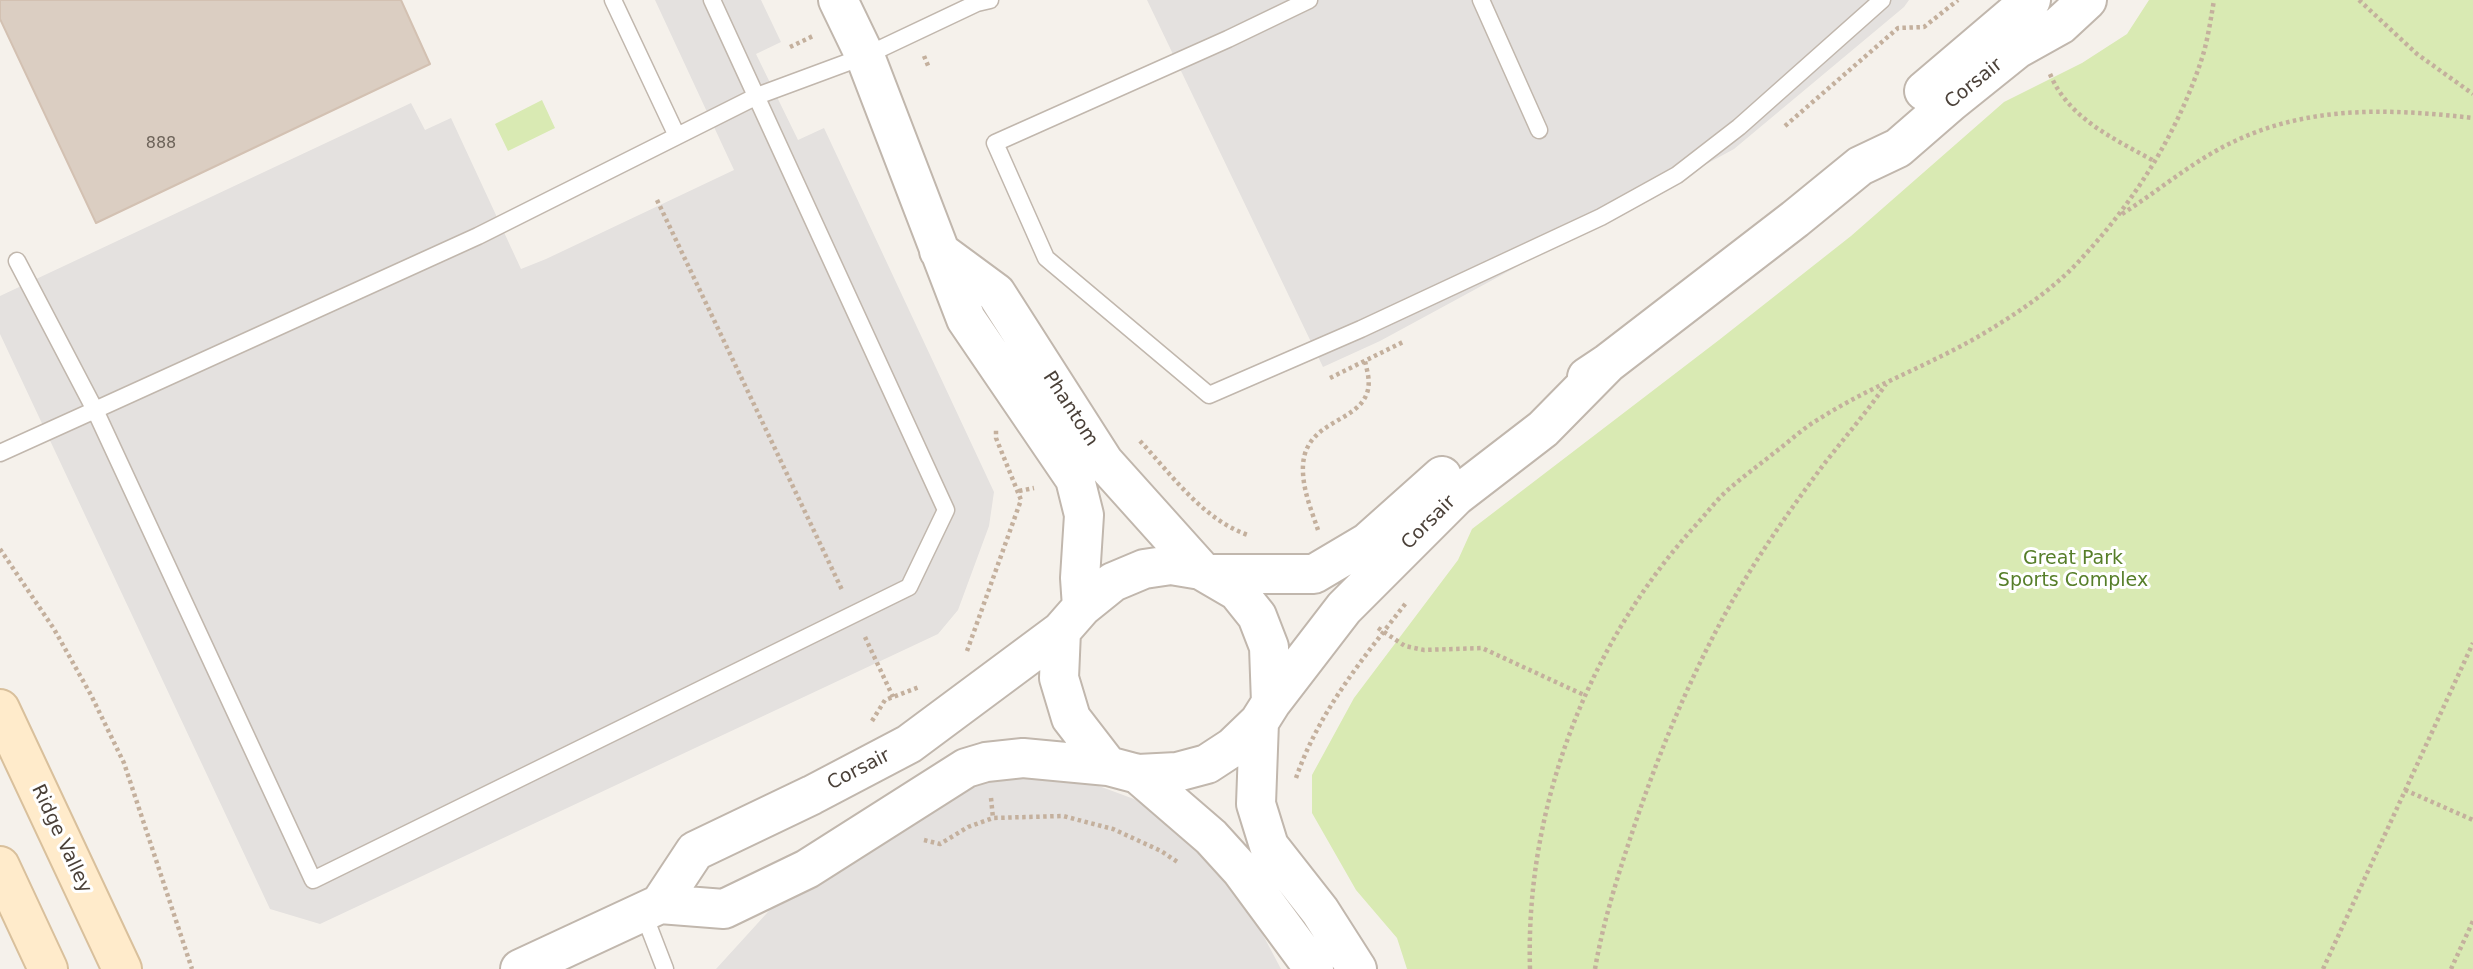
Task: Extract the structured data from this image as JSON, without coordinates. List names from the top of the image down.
{
  "streets": {
    "main road": ["Ridge Valley"],
    "street": ["Corsair", "Phantom"]
  },
  "crossings": [
    ["Corsair", "Phantom"]
  ],
  "parks": ["Great Park Sports Complex"],
  "house_numbers": ["888"]
}
